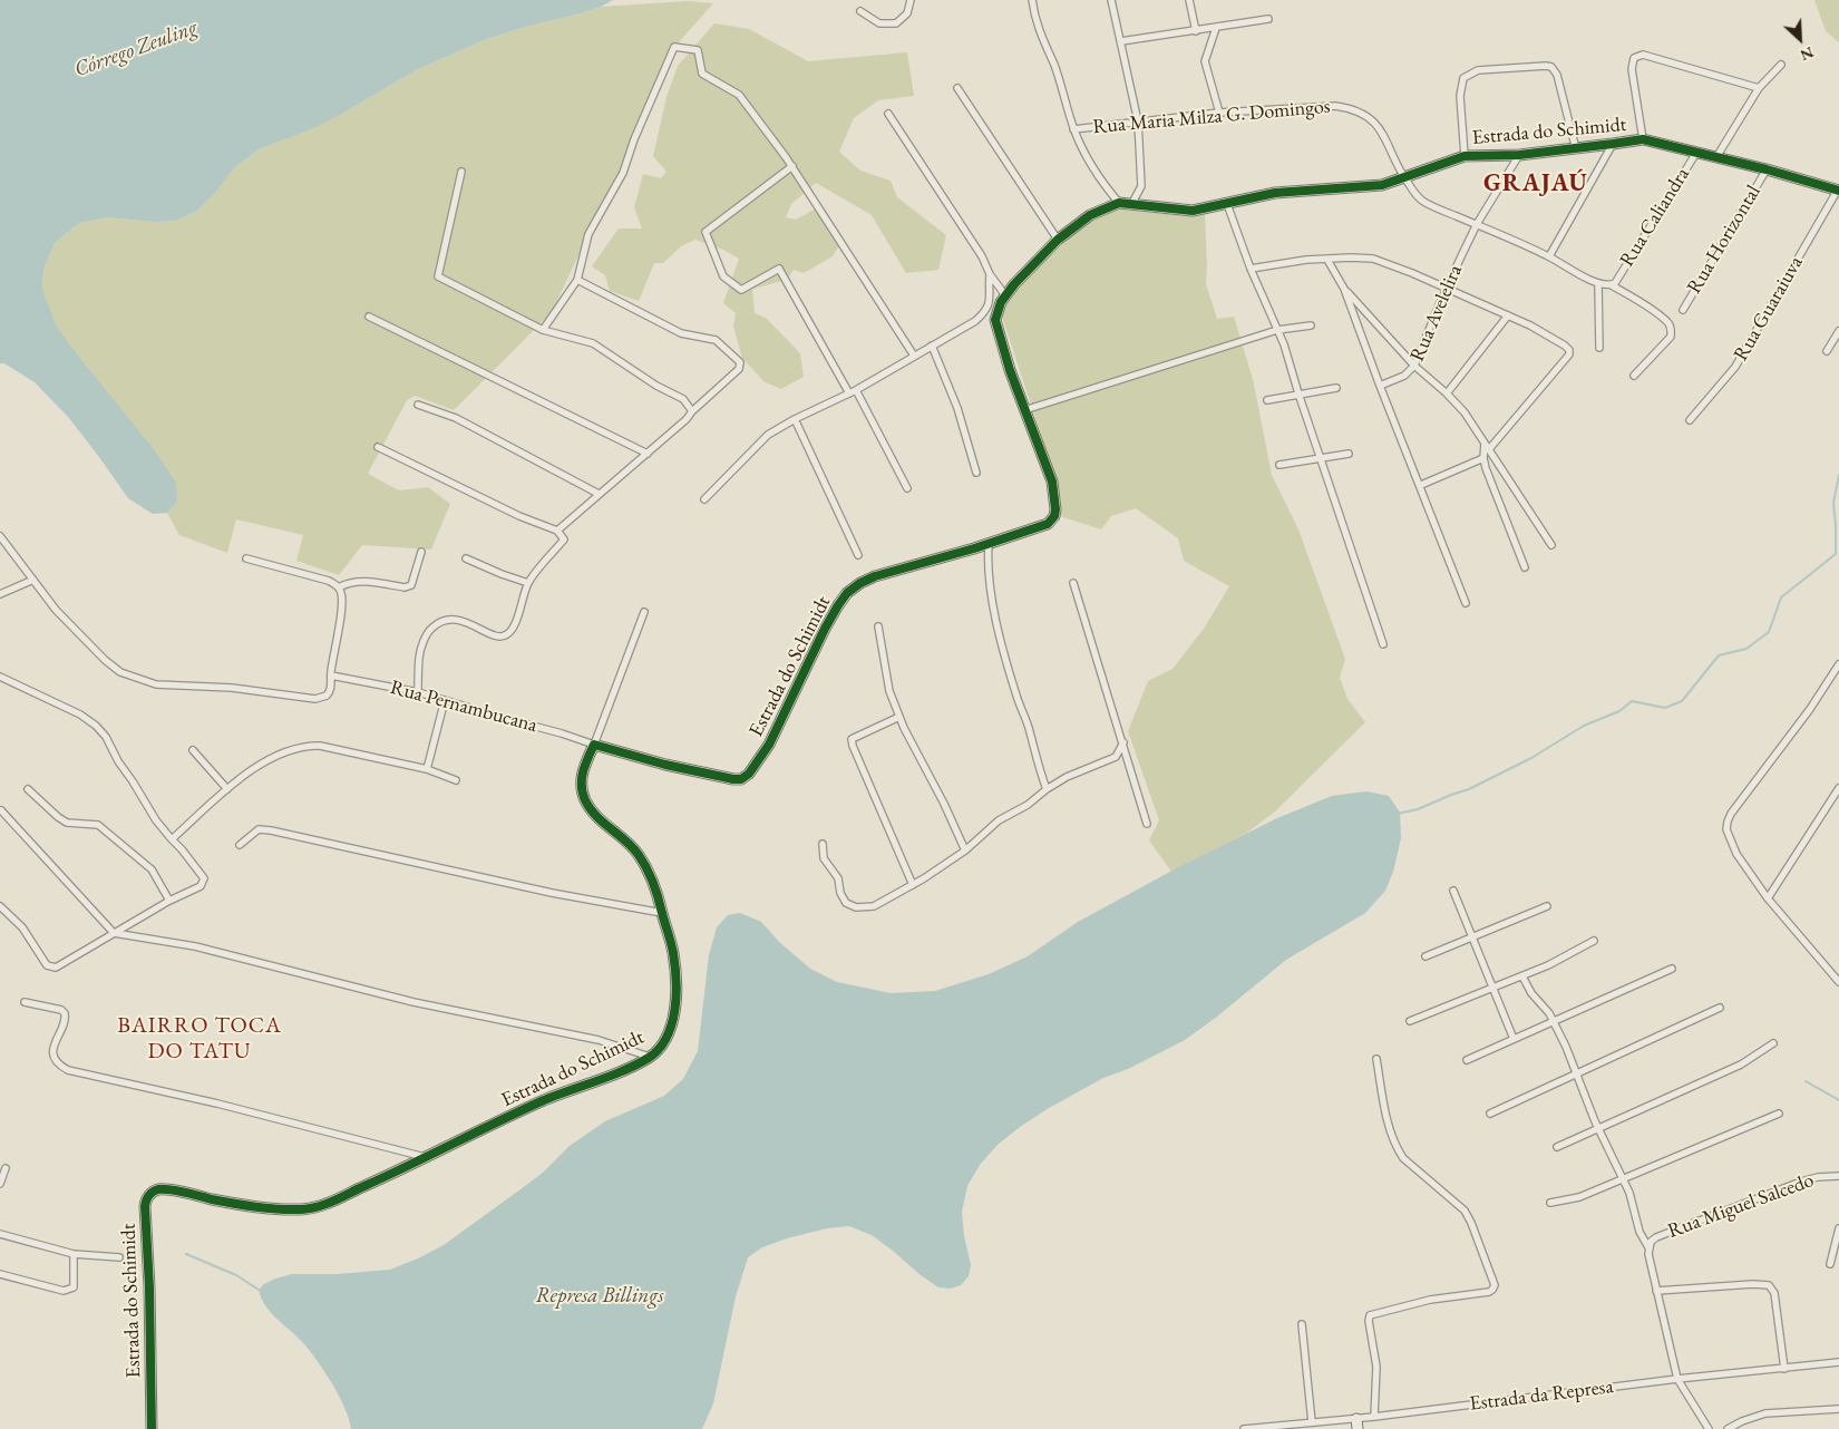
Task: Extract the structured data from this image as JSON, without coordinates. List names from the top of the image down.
{
  "streets": {
    "street": [
      "Rua Maria Milza G. Domingos",
      "Estrada do Schimidt",
      "Rua Caliandra",
      "Rua Horizontal",
      "Rua Guaraiuva",
      "Rua Avelelira",
      "Rua Pernambucana",
      "Rua Miguel Salcedo",
      "Estrada da Represa"
    ]
  },
  "crossings": [
    ["Rua Maria Milza G. Domingos", "Estrada do Schimidt"],
    ["Rua Maria Milza G. Domingos", "Rua Caliandra"],
    ["Rua Maria Milza G. Domingos", "Rua Avelelira"],
    ["Estrada do Schimidt", "Rua Caliandra"],
    ["Estrada do Schimidt", "Rua Horizontal"],
    ["Estrada do Schimidt", "Rua Guaraiuva"],
    ["Estrada do Schimidt", "Rua Avelelira"],
    ["Estrada do Schimidt", "Rua Pernambucana"],
    ["Rua Miguel Salcedo", "Estrada da Represa"]
  ],
  "districts": ["GRAJAÚ", "BAIRRO TOCA DO TATU"],
  "water": ["Córrego Zeuling", "Represa Billings"],
  "north": "bottom right"
}
